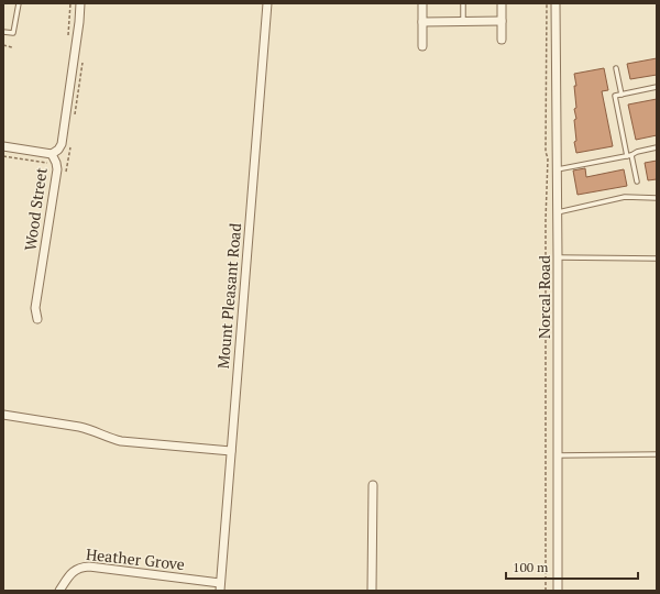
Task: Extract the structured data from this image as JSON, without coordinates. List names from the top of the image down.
{
  "streets": {
    "street": [
      "Wood Street",
      "Mount Pleasant Road",
      "Norcal Road",
      "Heather Grove"
    ]
  },
  "crossings": [
    ["Mount Pleasant Road", "Heather Grove"]
  ],
  "scale_bar": "100 m"
}
